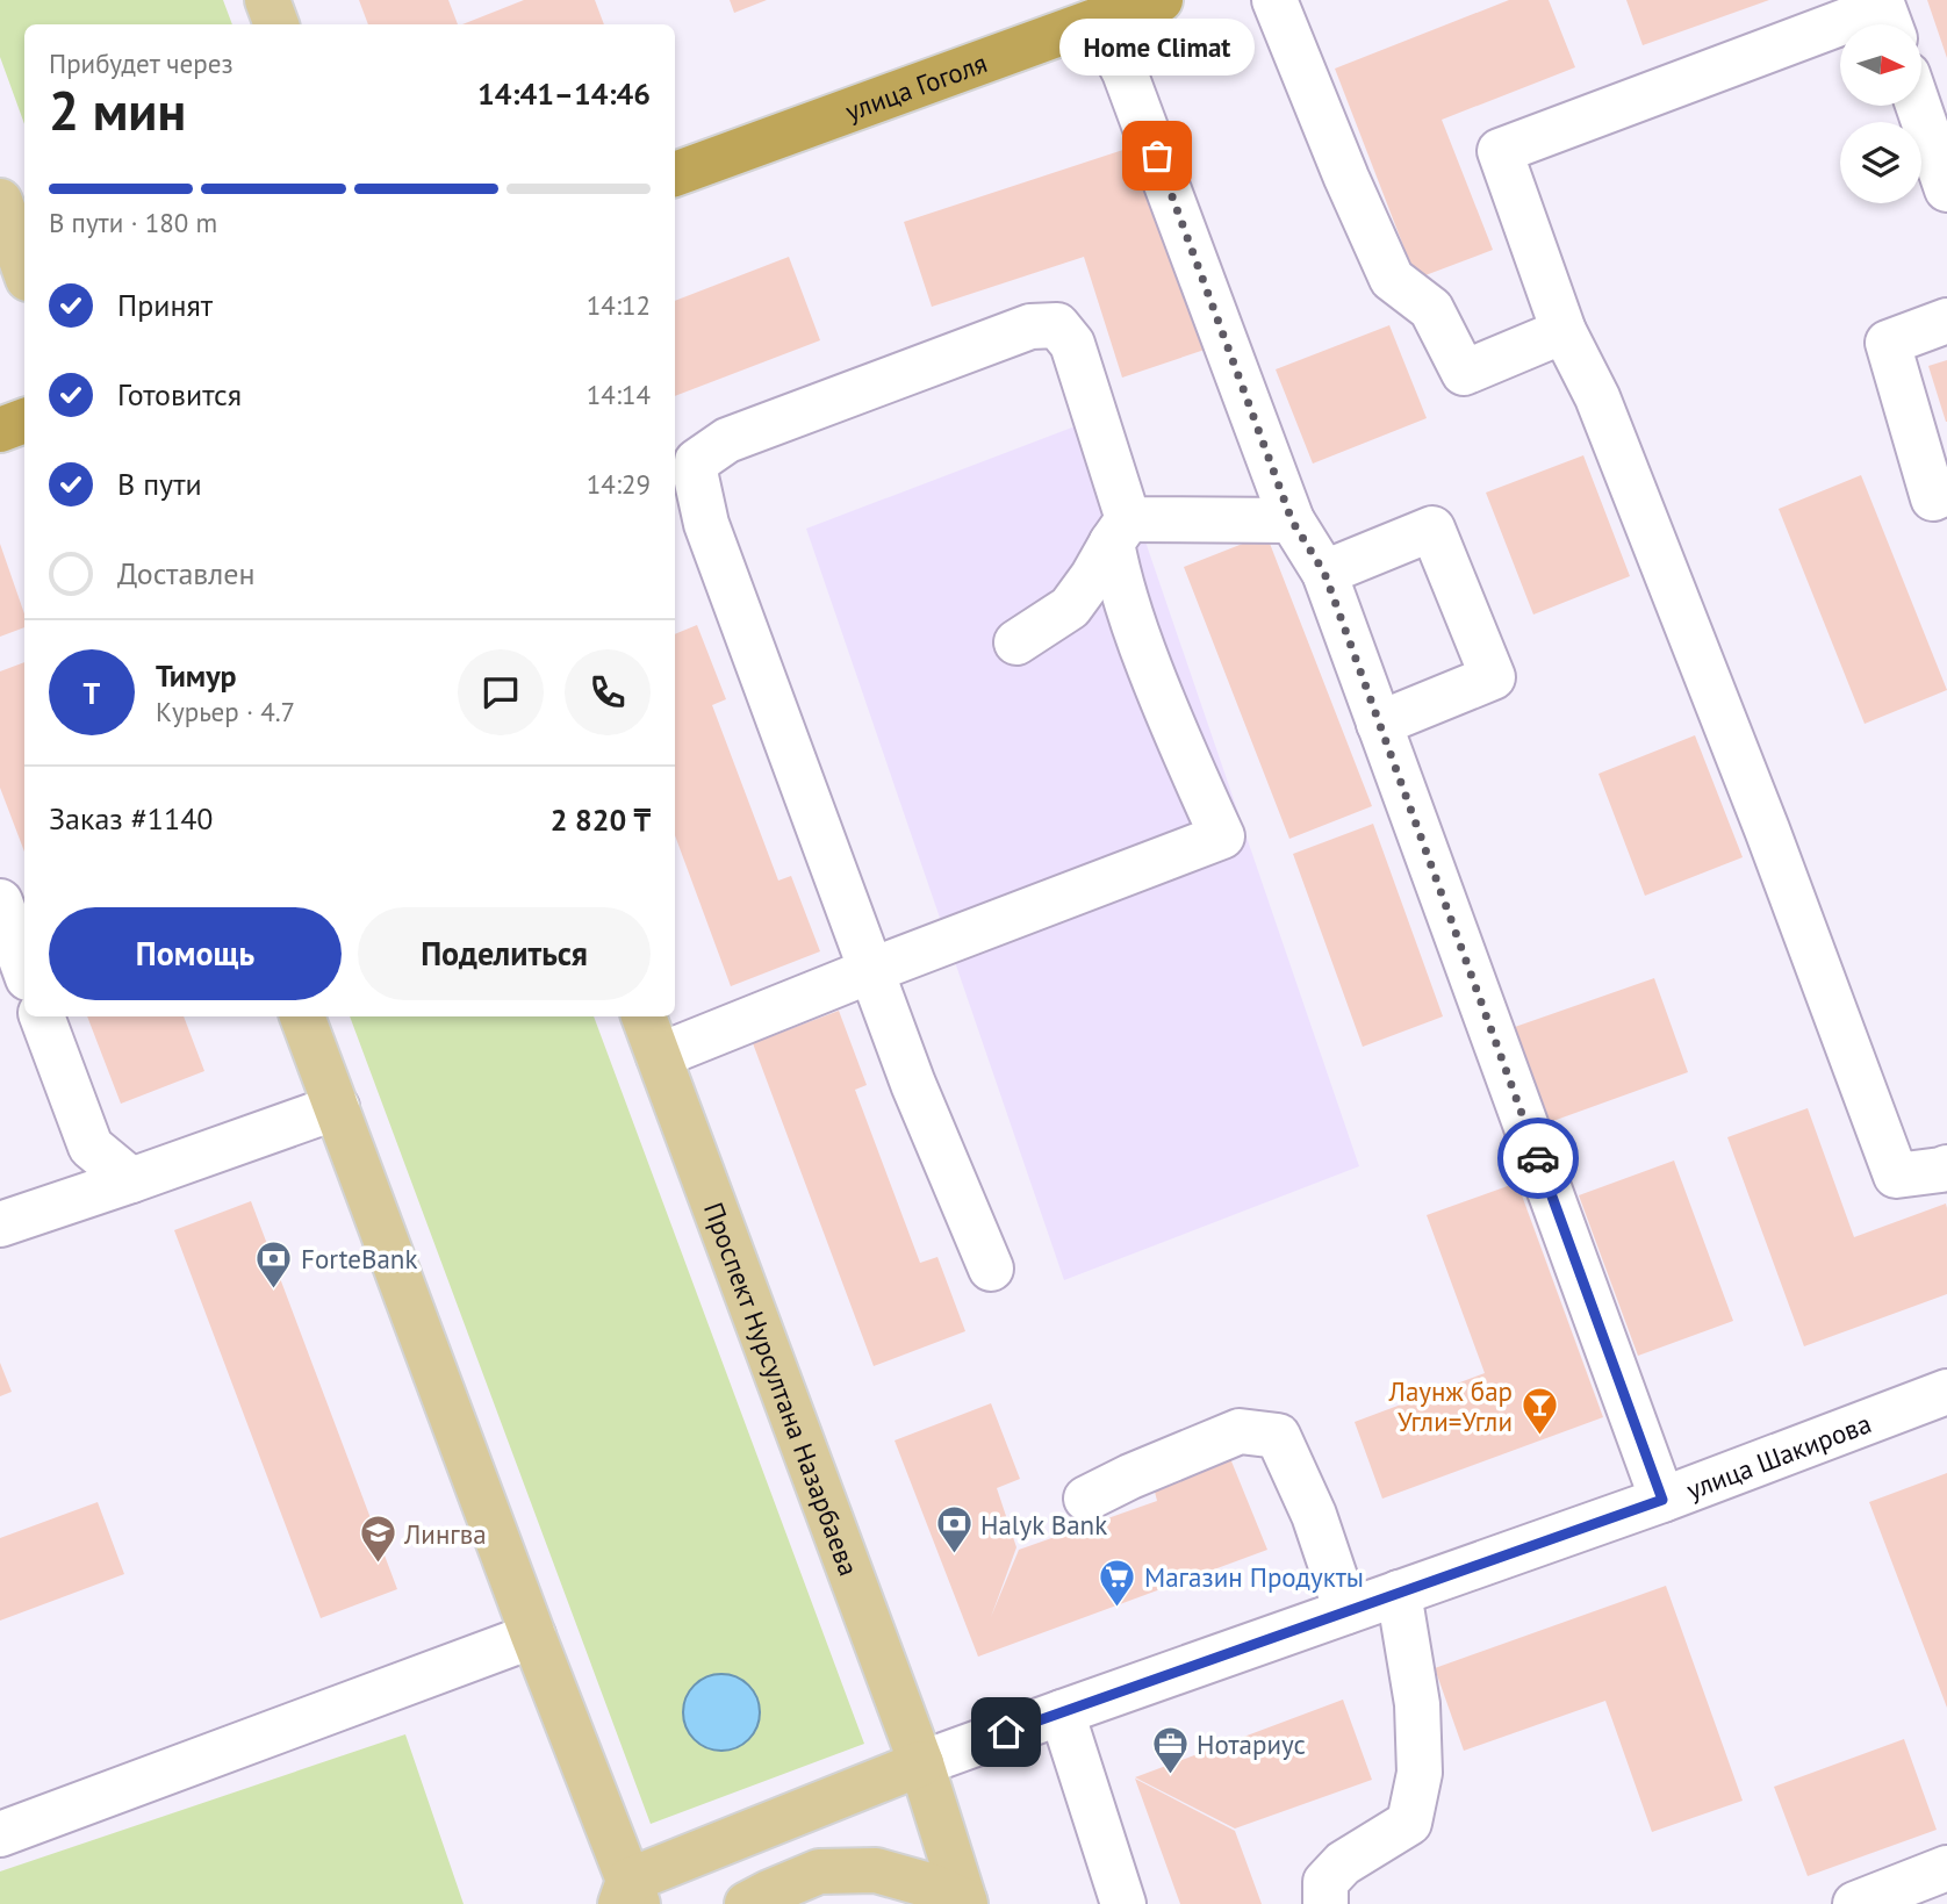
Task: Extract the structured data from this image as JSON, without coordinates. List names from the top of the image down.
{
  "streets": {
    "highway": ["улица Гоголя"],
    "main road": ["Проспект Нурсултана Назарбаева"],
    "street": ["улица Шакирова"]
  },
  "crossings": [
    ["Проспект Нурсултана Назарбаева", "улица Шакирова"]
  ],
  "places": {
    "other": ["Home Climat"],
    "bank": ["ForteBank", "Halyk Bank"],
    "bar": ["Лаунж бар Угли=Угли"],
    "school or university": ["Лингва"],
    "supermarket": ["Магазин Продукты"],
    "office": ["Нотариус"]
  },
  "north": "right",
  "page": {
    "bubble": "Home Climat",
    "heading": ["2 мин", "Прибудет через", "14:41–14:46"],
    "panel": [
      "Тимур",
      "Курьер · 4.7",
      "Заказ #1140",
      "2 820 ₸"
    ],
    "bar": "В пути · 180 m",
    "list": [
      ["Принят", "14:12"],
      ["Готовится", "14:14"],
      ["В пути", "14:29"],
      "Доставлен"
    ],
    "round": "Т",
    "buttons": ["Помощь", "Поделиться"]
  }
}
